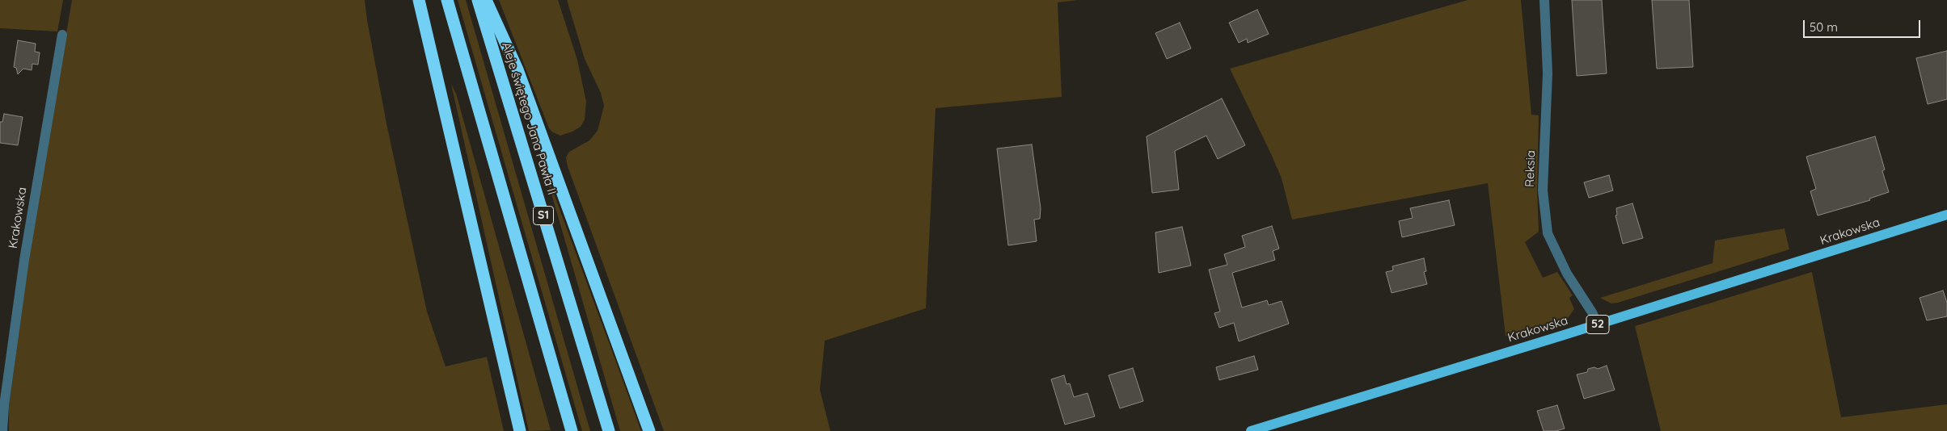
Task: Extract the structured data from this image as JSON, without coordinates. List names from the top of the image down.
{
  "streets": {
    "highway": ["Aleje świętego Jana Pawła II", "S1"],
    "main road": ["Krakowska", "52"],
    "street": ["Reksia"]
  },
  "crossings": [
    ["Reksia", "Krakowska"]
  ],
  "scale_bar": "50 m"
}
